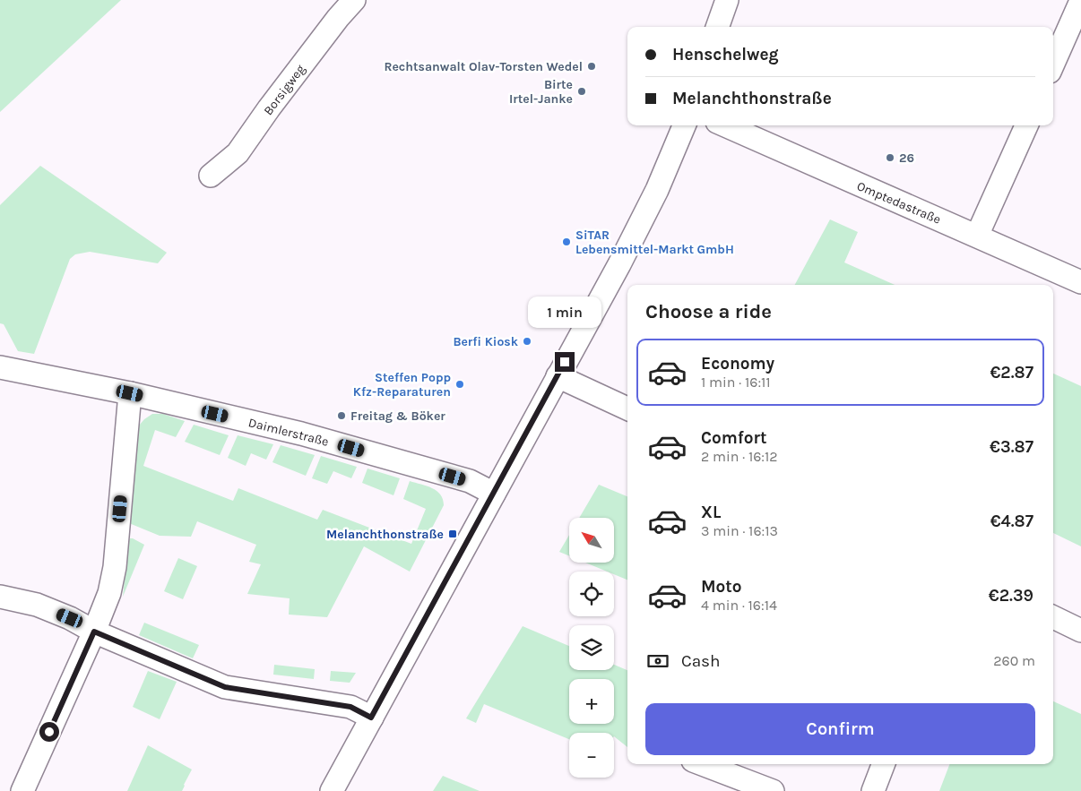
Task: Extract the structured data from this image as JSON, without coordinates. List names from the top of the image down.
{
  "streets": {
    "street": ["Borsigweg", "Omptedastraße", "Daimlerstraße"]
  },
  "places": {
    "other": [
      "Rechtsanwalt Olav-Torsten Wedel",
      "Birte Irtel-Janke",
      "26",
      "SiTAR Lebensmittel-Markt GmbH",
      "Berfi Kiosk",
      "Steffen Popp Kfz-Reparaturen",
      "Freitag & Böker"
    ],
    "transit": ["Melanchthonstraße"]
  },
  "north": "top left",
  "page": {
    "banner": ["Henschelweg", "Melanchthonstraße"],
    "heading": "Choose a ride",
    "bubble": "1 min",
    "list": [
      {
        "name": "Economy",
        "note": "1 min · 16:11",
        "value": "€2.87"
      },
      {
        "name": "Comfort",
        "note": "2 min · 16:12",
        "value": "€3.87"
      },
      {
        "name": "XL",
        "note": "3 min · 16:13",
        "value": "€4.87"
      },
      {
        "name": "Moto",
        "note": "4 min · 16:14",
        "value": "€2.39"
      }
    ],
    "map_buttons": ["+", "−"],
    "pay": ["Cash", "260 m"],
    "buttons": "Confirm"
  }
}
